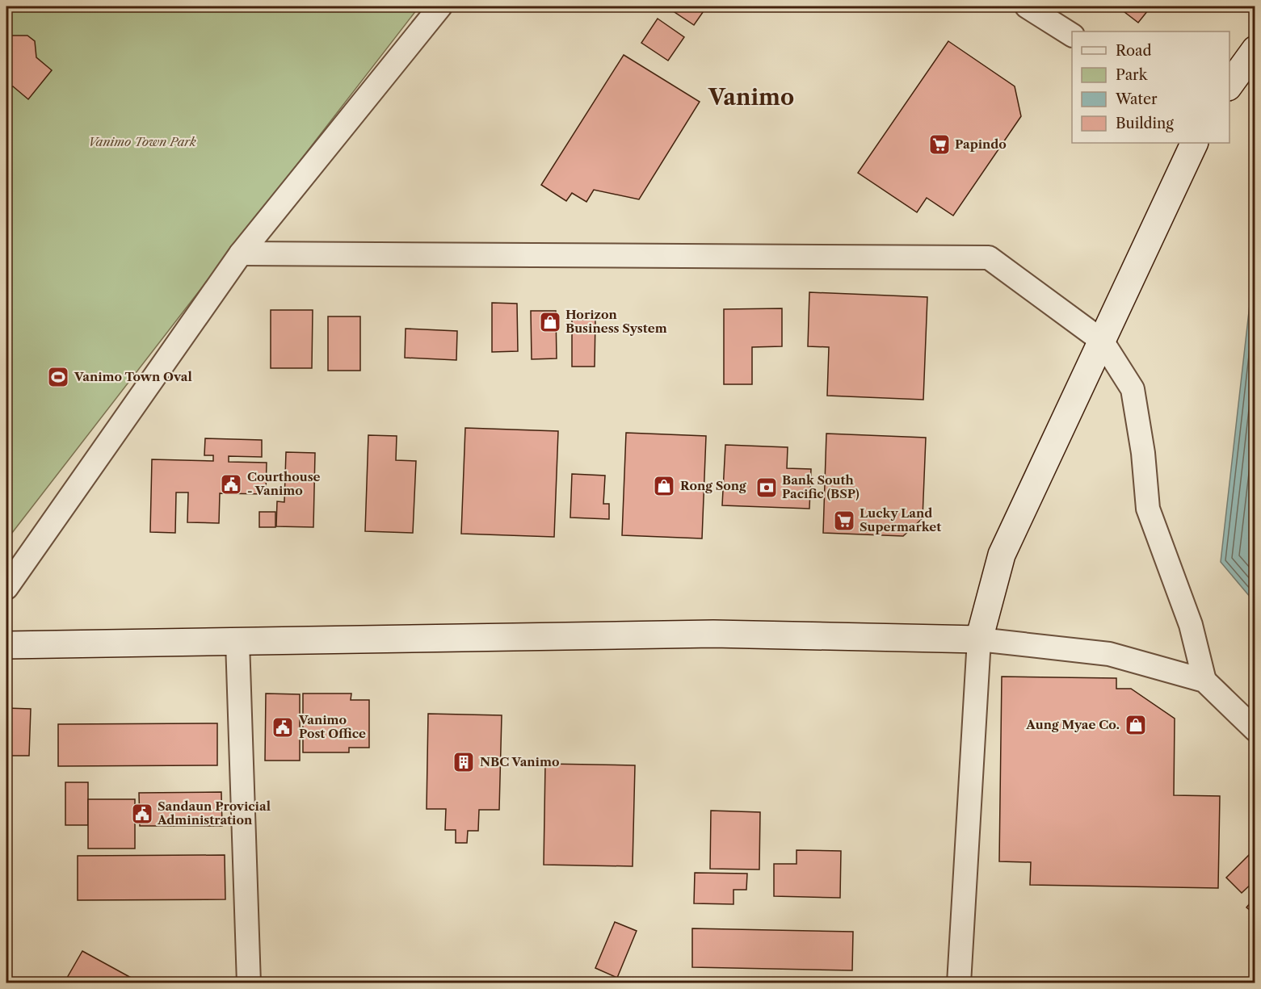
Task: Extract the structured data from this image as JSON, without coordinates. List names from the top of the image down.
{
  "districts": ["Vanimo"],
  "parks": ["Vanimo Town Park"],
  "places": {
    "supermarket": ["Papindo", "Lucky Land Supermarket"],
    "shop": ["Horizon Business System", "Rong Song", "Aung Myae Co."],
    "sports": ["Vanimo Town Oval"],
    "public building": ["Courthouse - Vanimo", "Vanimo Post Office", "Sandaun Provicial Administration"],
    "bank": ["Bank South Pacific (BSP)"],
    "building": ["NBC Vanimo"]
  },
  "legend": [
    "Road",
    "Park",
    "Water",
    "Building"
  ]
}
